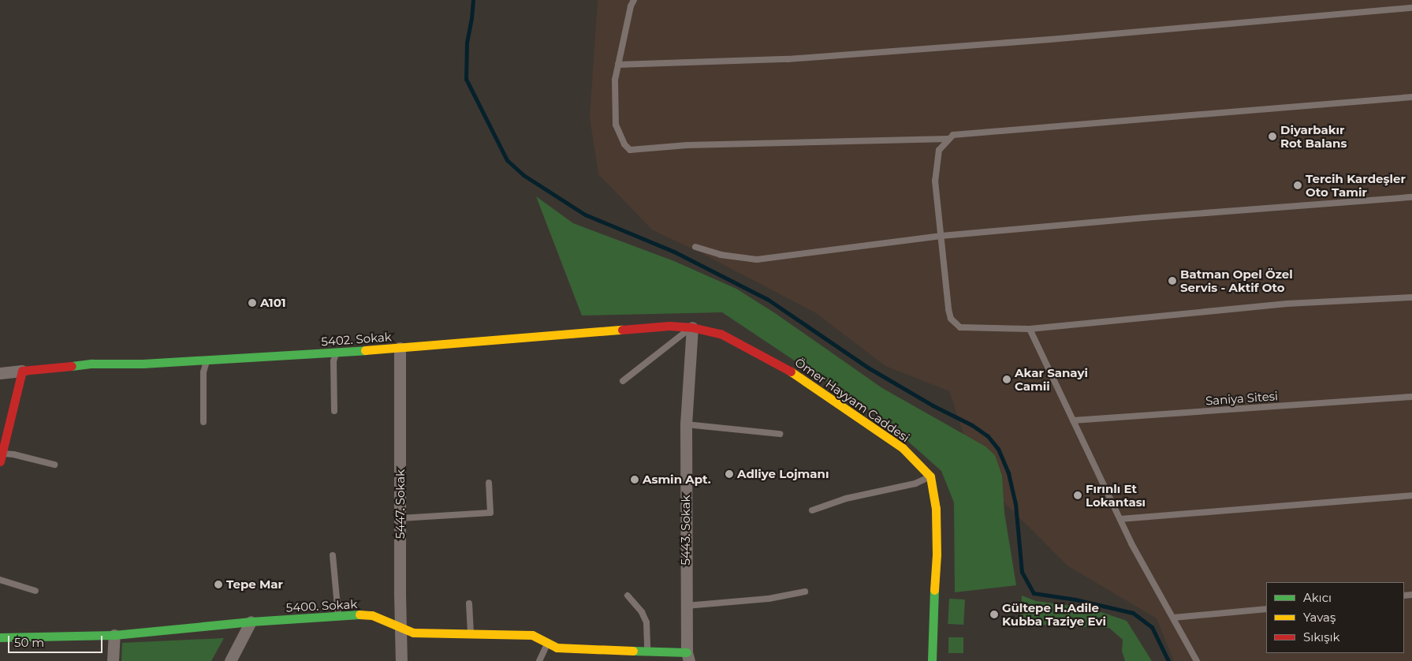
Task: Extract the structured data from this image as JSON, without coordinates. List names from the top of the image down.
{
  "streets": {
    "street": [
      "5402. Sokak",
      "Ömer Hayyam Caddesi",
      "5447. Sokak",
      "5443. Sokak",
      "5400. Sokak"
    ],
    "lane": ["Saniya Sitesi"]
  },
  "crossings": [
    ["5402. Sokak", "Ömer Hayyam Caddesi"],
    ["5402. Sokak", "5447. Sokak"],
    ["5402. Sokak", "5443. Sokak"],
    ["Ömer Hayyam Caddesi", "5443. Sokak"],
    ["5447. Sokak", "5400. Sokak"],
    ["5443. Sokak", "5400. Sokak"]
  ],
  "places": [
    "Diyarbakır Rot Balans",
    "Tercih Kardeşler Oto Tamir",
    "Batman Opel Özel Servis - Aktif Oto",
    "A101",
    "Akar Sanayi Camii",
    "Adliye Lojmanı",
    "Asmin Apt.",
    "Fırınlı Et Lokantası",
    "Tepe Mar",
    "Gültepe H.Adile Kubba Taziye Evi"
  ],
  "legend": ["Akıcı", "Yavaş", "Sıkışık"],
  "scale_bar": "50 m"
}
